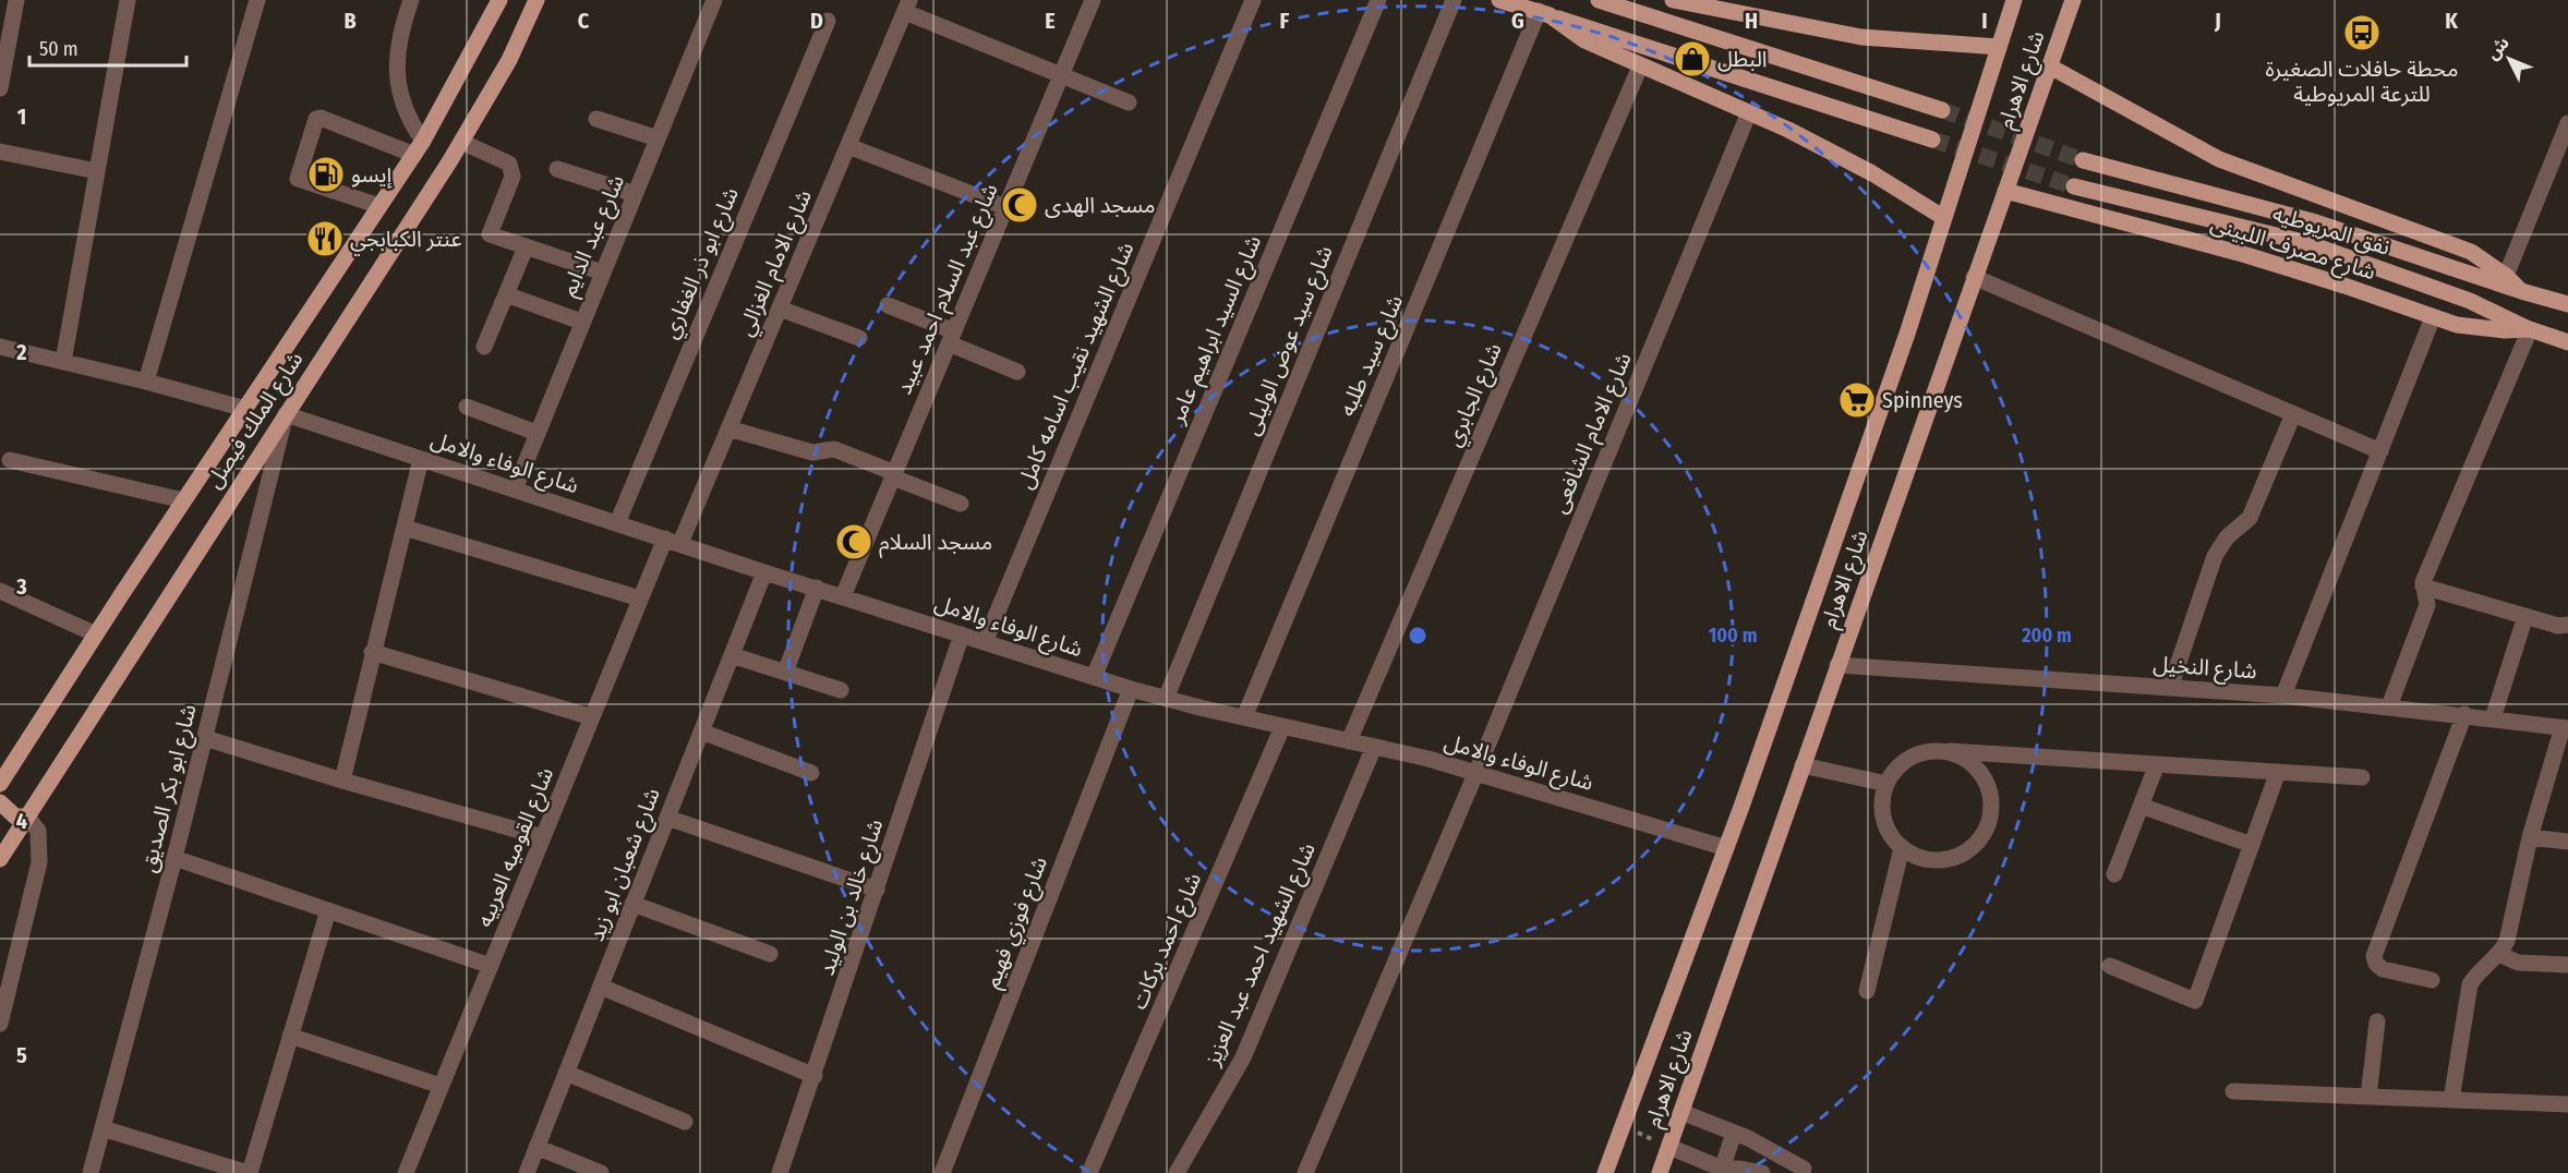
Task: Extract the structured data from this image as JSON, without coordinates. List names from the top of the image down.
{
  "streets": {
    "main road": [
      "شارع الاهرام",
      "نفق المريوطيه",
      "شارع مصرف اللبينى",
      "شارع الملك فيصل"
    ],
    "street": [
      "شارع عبد الدايم",
      "شارع ابو ذر الغفاري",
      "شارع الامام الغزالي",
      "شارع عبد السلام احمد عبيد",
      "شارع السيد ابراهيم عامر",
      "شارع سيد عوض الوليلى",
      "شارع سيد طلبه",
      "شارع الشهيد نقيب اسامه كامل",
      "شارع الجابري",
      "شارع الامام الشافعى",
      "شارع الوفاء والامل",
      "شارع النخيل",
      "شارع ابو بكر الصديق",
      "شارع القوميه العربيه",
      "شارع شعبان ابو زيد",
      "شارع خالد بن الوليد",
      "شارع فوزي فهيم",
      "شارع احمد بركات",
      "شارع الشهيد احمد عبد العزيز"
    ]
  },
  "crossings": [
    ["شارع الاهرام", "شارع مصرف اللبينى"],
    ["شارع الاهرام", "شارع الوفاء والامل"],
    ["شارع الاهرام", "شارع النخيل"],
    ["نفق المريوطيه", "شارع مصرف اللبينى"],
    ["شارع عبد الدايم", "شارع الوفاء والامل"],
    ["شارع ابو ذر الغفاري", "شارع الوفاء والامل"],
    ["شارع الامام الغزالي", "شارع الوفاء والامل"],
    ["شارع الامام الغزالي", "شارع القوميه العربيه"],
    ["شارع عبد السلام احمد عبيد", "شارع الوفاء والامل"],
    ["شارع السيد ابراهيم عامر", "شارع الوفاء والامل"],
    ["شارع سيد عوض الوليلى", "شارع الوفاء والامل"],
    ["شارع سيد طلبه", "شارع الوفاء والامل"],
    ["شارع الشهيد نقيب اسامه كامل", "شارع الوفاء والامل"],
    ["شارع الجابري", "شارع الوفاء والامل"],
    ["شارع الملك فيصل", "شارع الوفاء والامل"],
    ["شارع الملك فيصل", "شارع ابو بكر الصديق"],
    ["شارع الامام الشافعى", "شارع الوفاء والامل"],
    ["شارع الوفاء والامل", "شارع ابو بكر الصديق"],
    ["شارع الوفاء والامل", "شارع القوميه العربيه"],
    ["شارع الوفاء والامل", "شارع شعبان ابو زيد"],
    ["شارع الوفاء والامل", "شارع خالد بن الوليد"],
    ["شارع الوفاء والامل", "شارع فوزي فهيم"],
    ["شارع الوفاء والامل", "شارع احمد بركات"],
    ["شارع الوفاء والامل", "شارع الشهيد احمد عبد العزيز"]
  ],
  "places": {
    "bus stop": ["محطة حافلات الصغيرة للترعة المريوطية"],
    "shop": ["البطل"],
    "fuel station": ["إيسو"],
    "mosque": ["مسجد الهدى", "مسجد السلام"],
    "restaurant": ["عنتر الكبابجي"],
    "supermarket": ["Spinneys"]
  },
  "scale_bar": "50 m",
  "north": "top left",
  "grid": {
    "columns": [
      "B",
      "C",
      "D",
      "E",
      "F",
      "G",
      "H",
      "I",
      "J",
      "K"
    ],
    "rows": [
      "1",
      "2",
      "3",
      "4",
      "5"
    ]
  },
  "rings": ["100 m", "200 m"]
}
